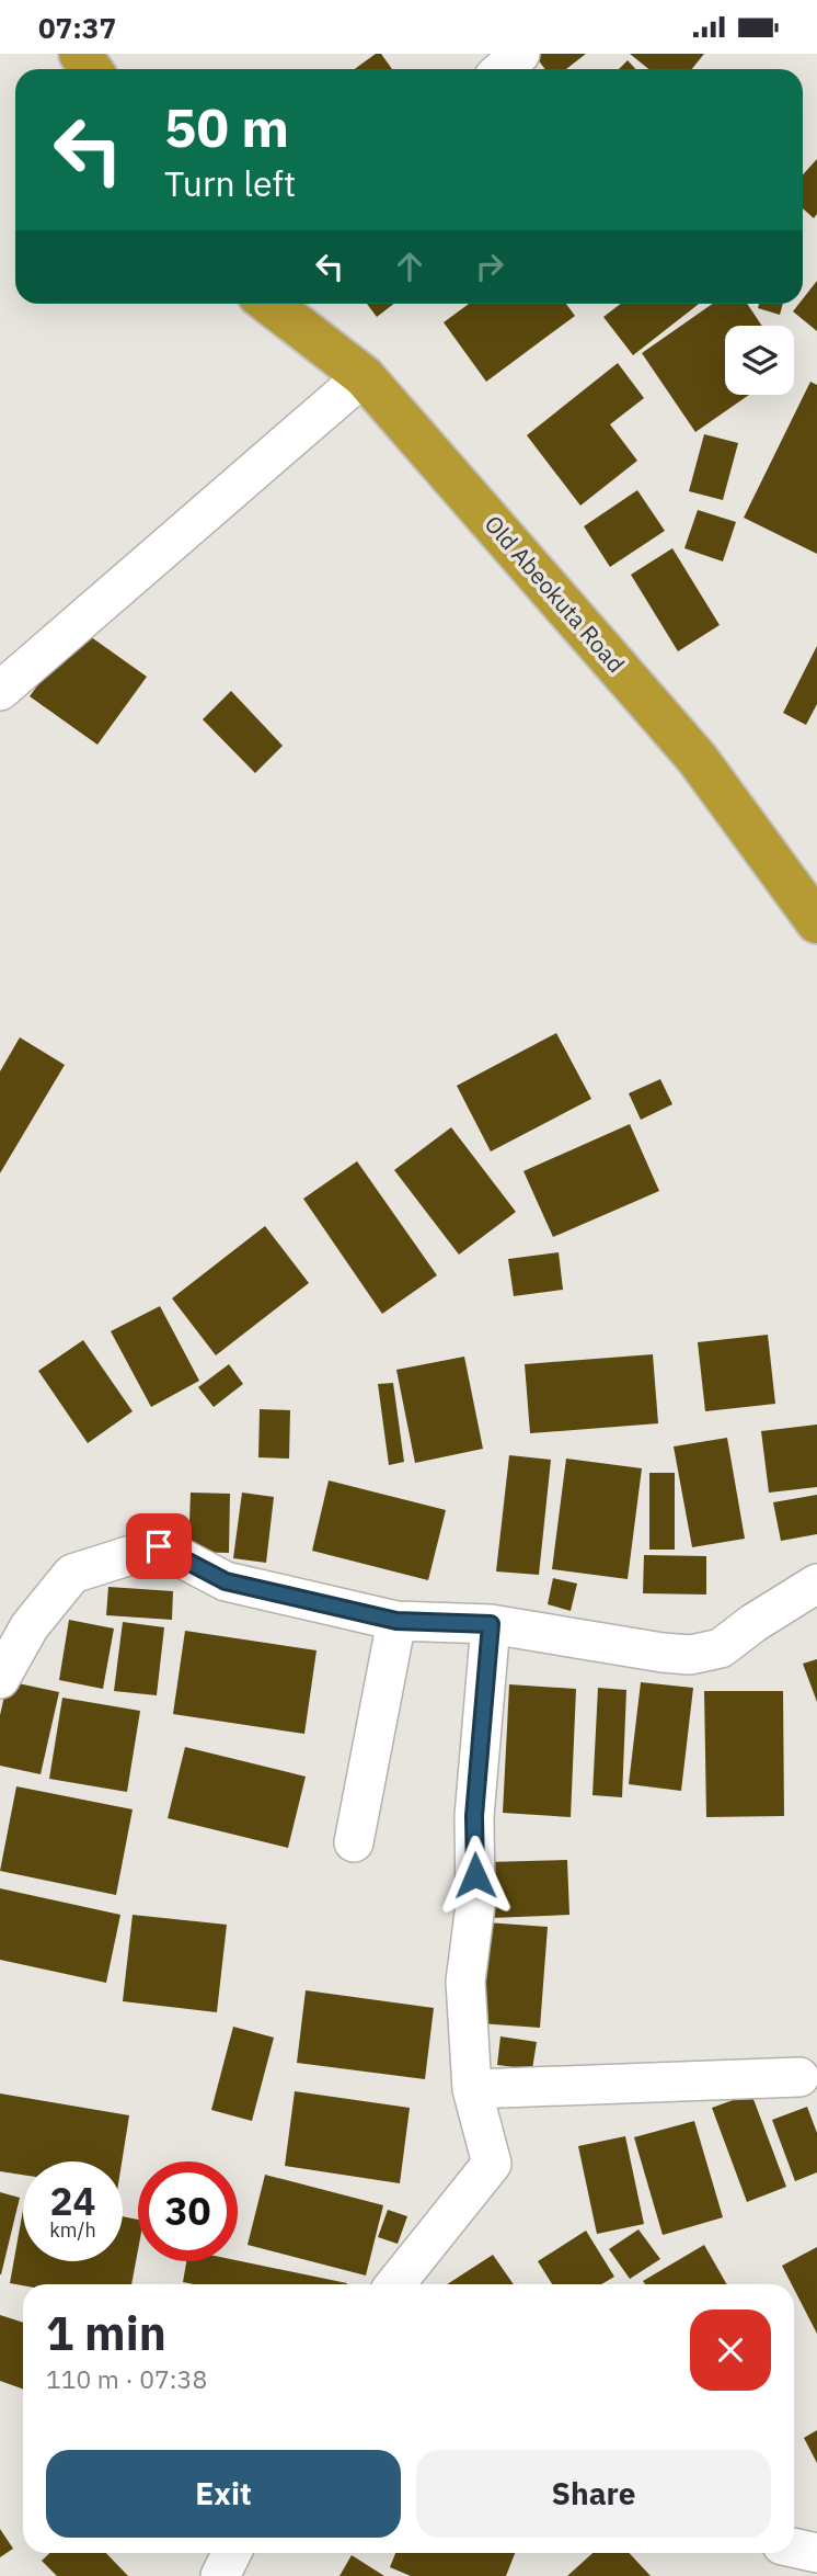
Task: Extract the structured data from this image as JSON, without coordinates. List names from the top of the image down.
{
  "streets": {
    "highway": ["Old Abeokuta Road"]
  },
  "page": {
    "status": "07:37",
    "turn": ["50 m", "Turn left"],
    "speed": "24 km/h",
    "limit": "30",
    "heading": ["1 min", "110 m · 07:38"],
    "buttons": ["Exit", "Share"]
  }
}
